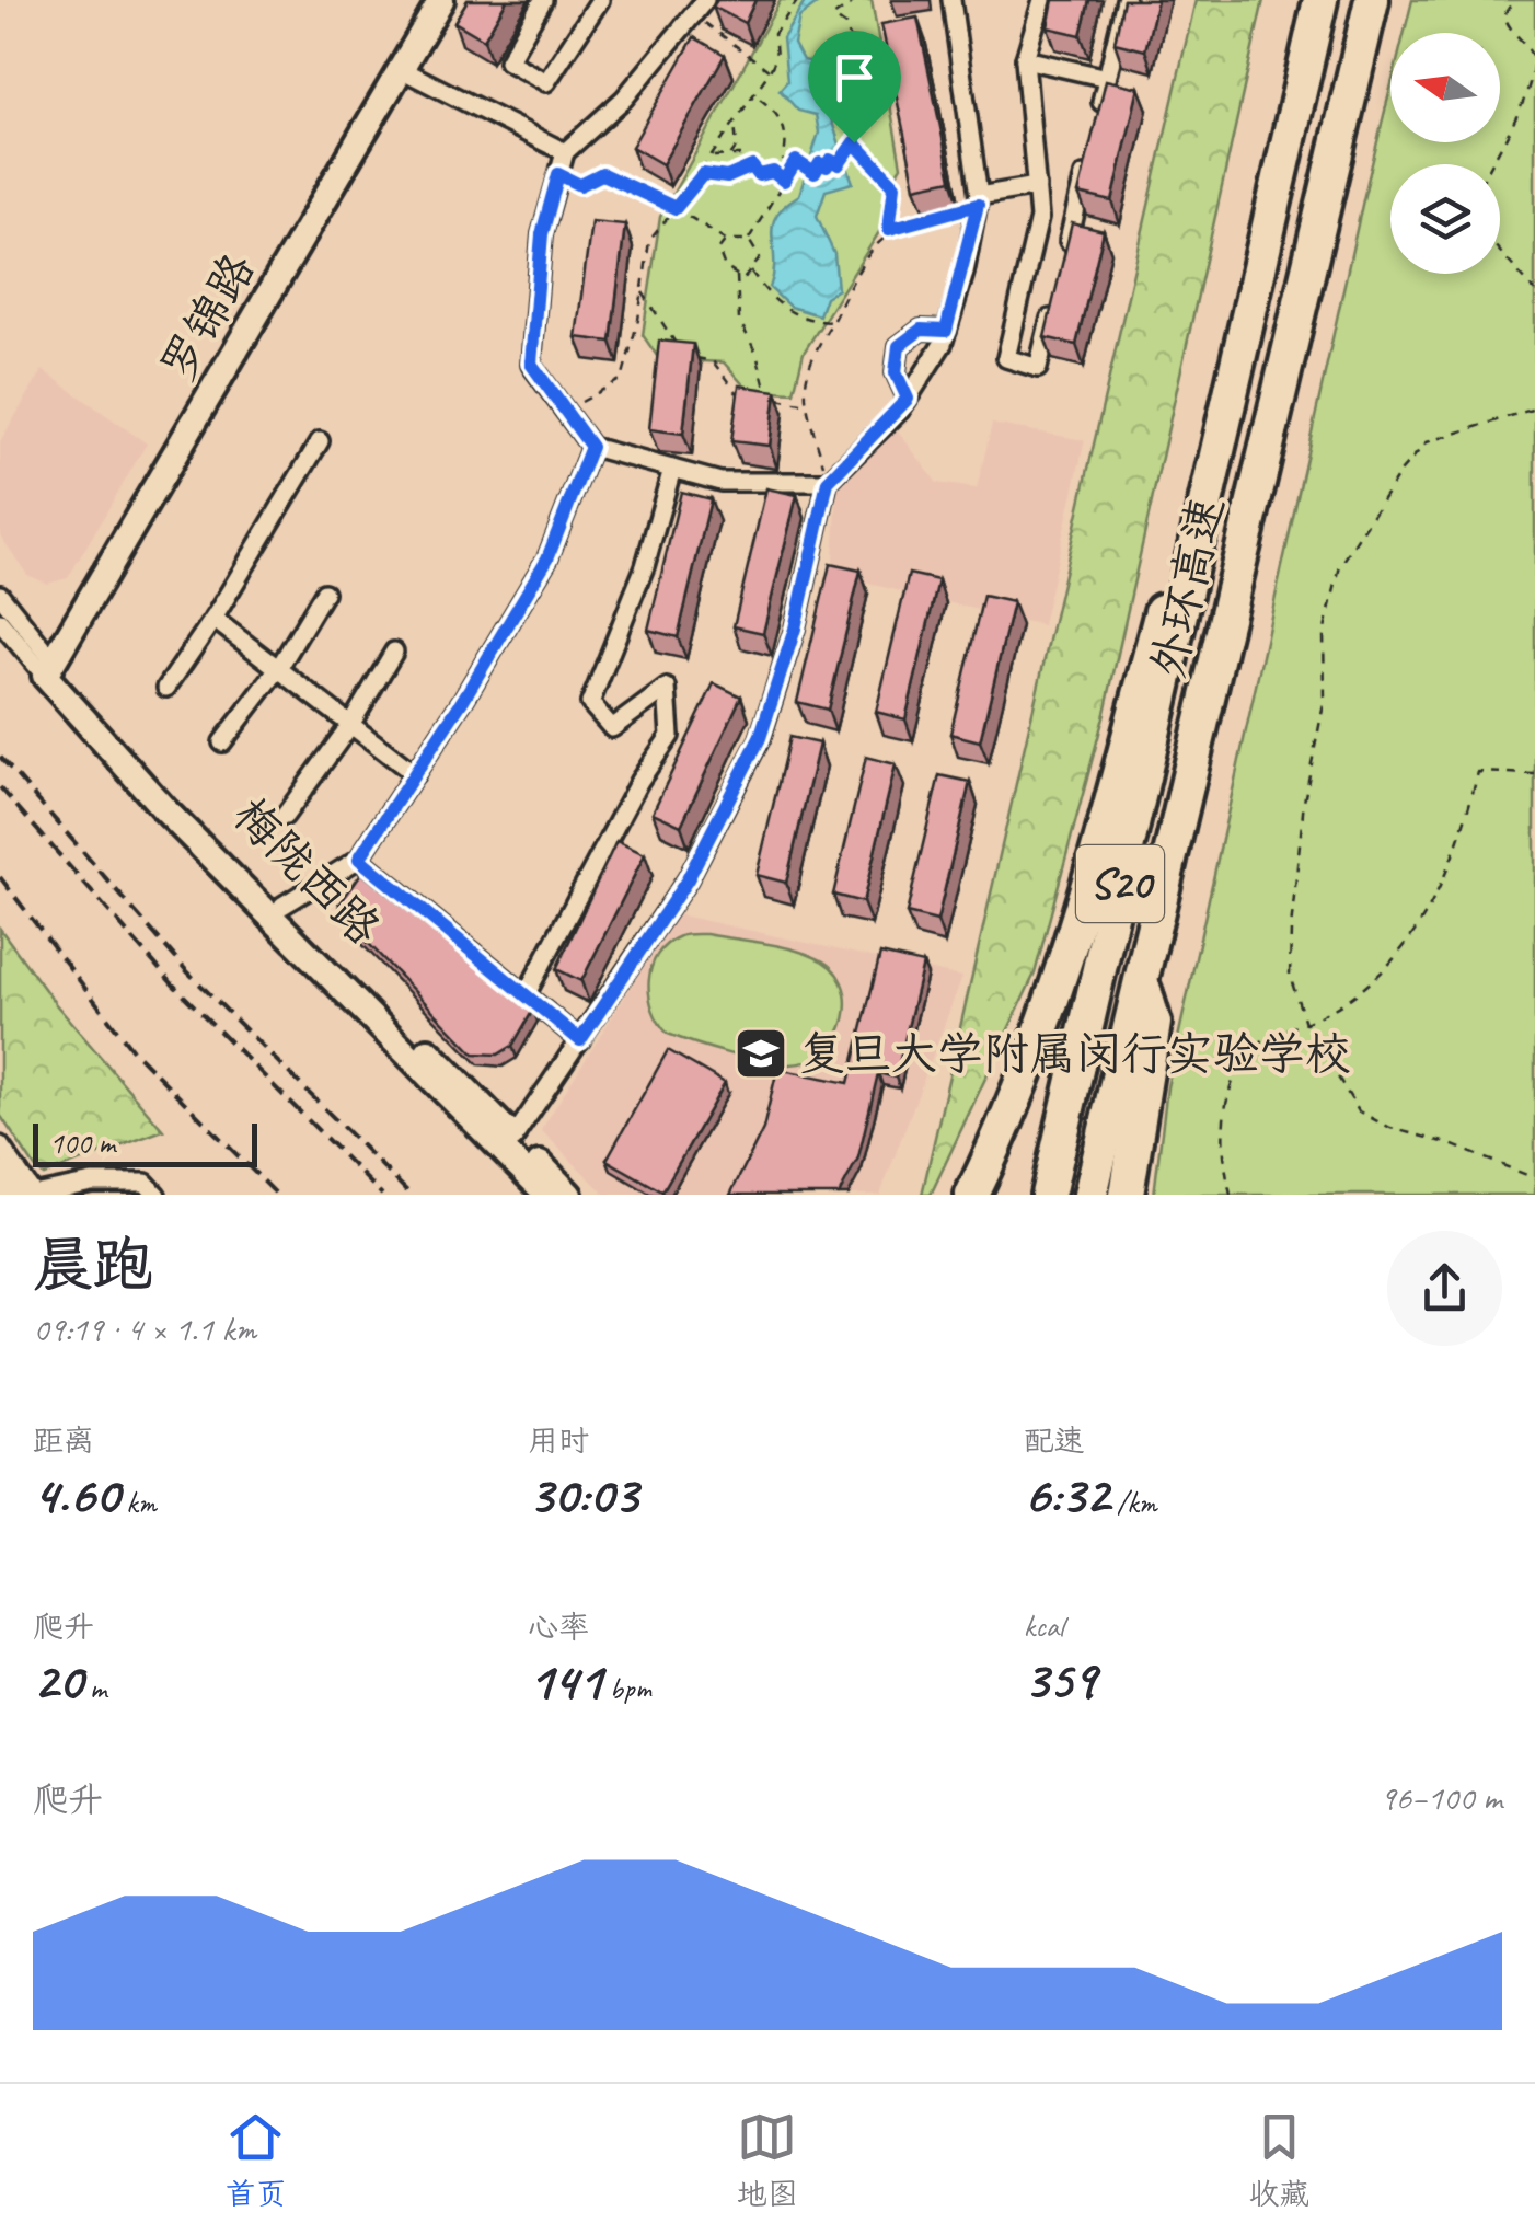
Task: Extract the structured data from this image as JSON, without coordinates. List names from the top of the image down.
{
  "streets": {
    "highway": ["外环高速", "S20"],
    "street": ["罗锦路", "梅陇西路"]
  },
  "crossings": [
    ["罗锦路", "梅陇西路"]
  ],
  "places": {
    "school or university": ["复旦大学附属闵行实验学校"]
  },
  "scale_bar": "100 m",
  "north": "left",
  "page": {
    "scale": "100 m",
    "heading": ["晨跑", "09:19 · 4 × 1.1 km"],
    "stats": [
      ["距离", "4.60 km"],
      ["用时", "30:03"],
      ["配速", "6:32 /km"],
      ["爬升", "20 m"],
      ["心率", "141 bpm"],
      ["kcal", "359"]
    ],
    "chart": ["爬升", "96–100 m"],
    "tabs": ["首页", "地图", "收藏"]
  }
}
